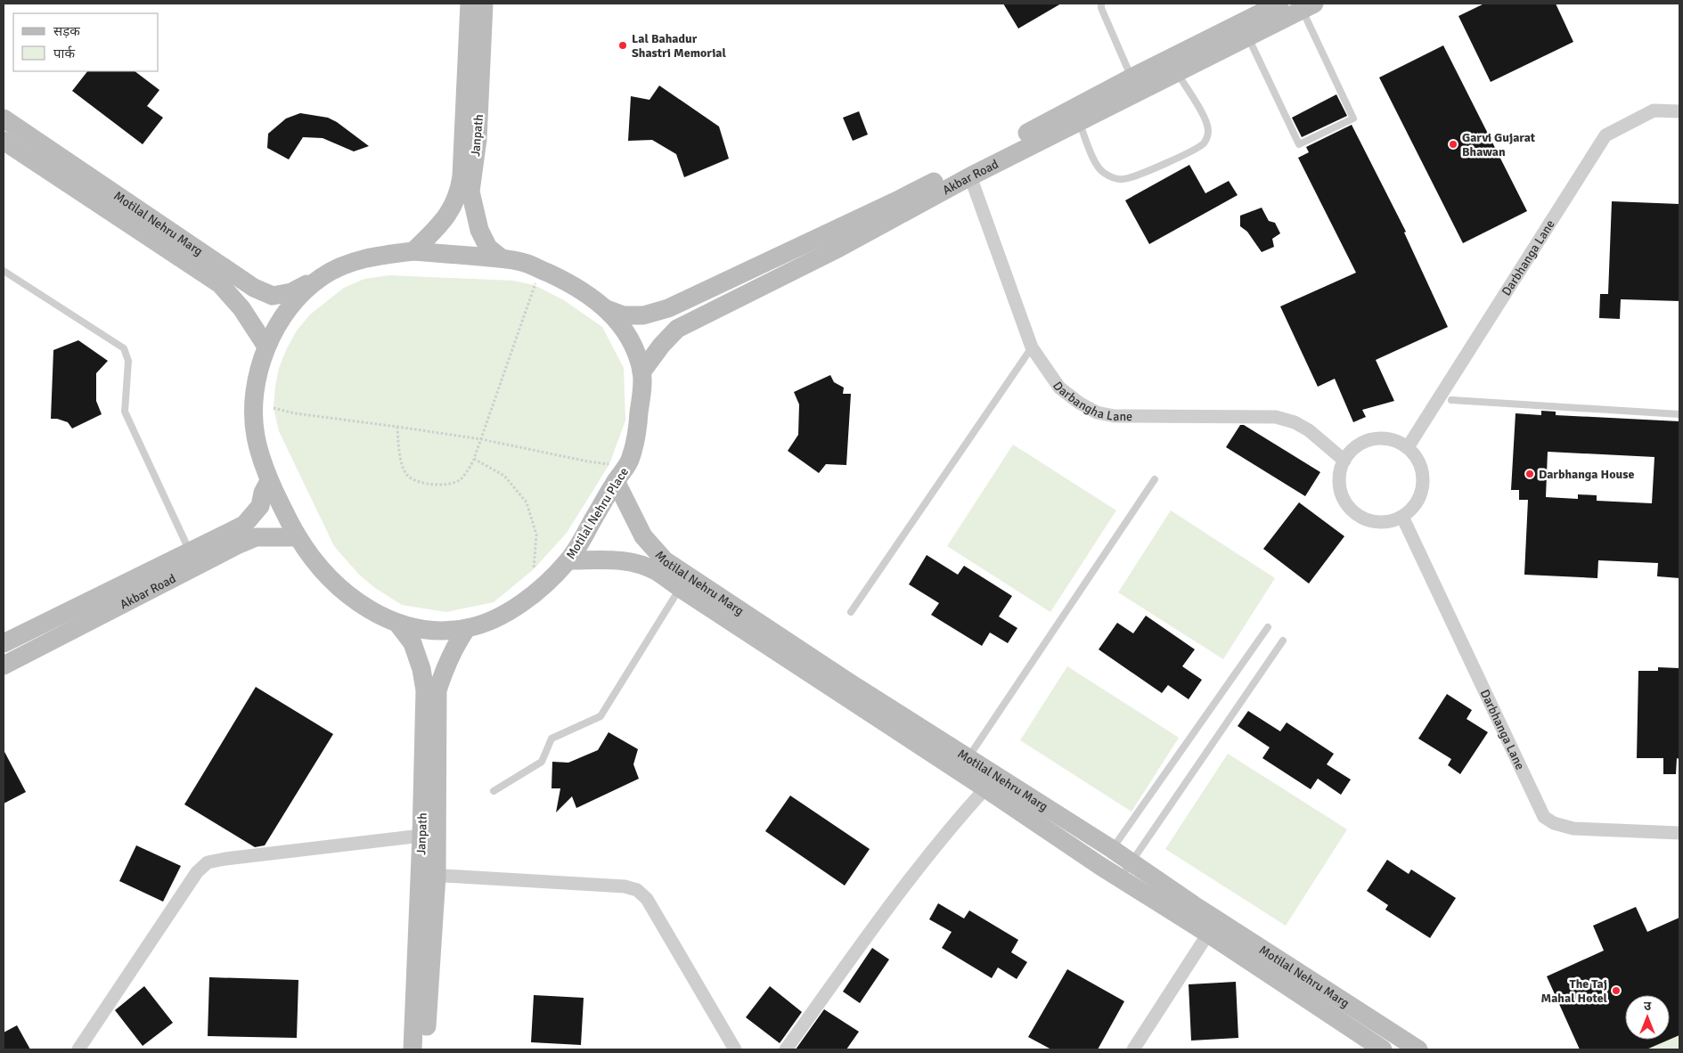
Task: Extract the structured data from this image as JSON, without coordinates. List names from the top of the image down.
{
  "streets": {
    "main road": [
      "Janpath",
      "Akbar Road",
      "Motilal Nehru Marg",
      "Motilal Nehru Place"
    ],
    "street": ["Darbhanga Lane", "Darbangha Lane"]
  },
  "crossings": [
    ["Janpath", "Motilal Nehru Place"],
    ["Akbar Road", "Darbangha Lane"],
    ["Akbar Road", "Motilal Nehru Place"],
    ["Motilal Nehru Marg", "Motilal Nehru Place"],
    ["Darbhanga Lane", "Darbangha Lane"]
  ],
  "places": [
    "Lal Bahadur Shastri Memorial",
    "Garvi Gujarat Bhawan",
    "Darbhanga House",
    "The Taj Mahal Hotel"
  ],
  "legend": ["सड़क", "पार्क"],
  "north": "top"
}
